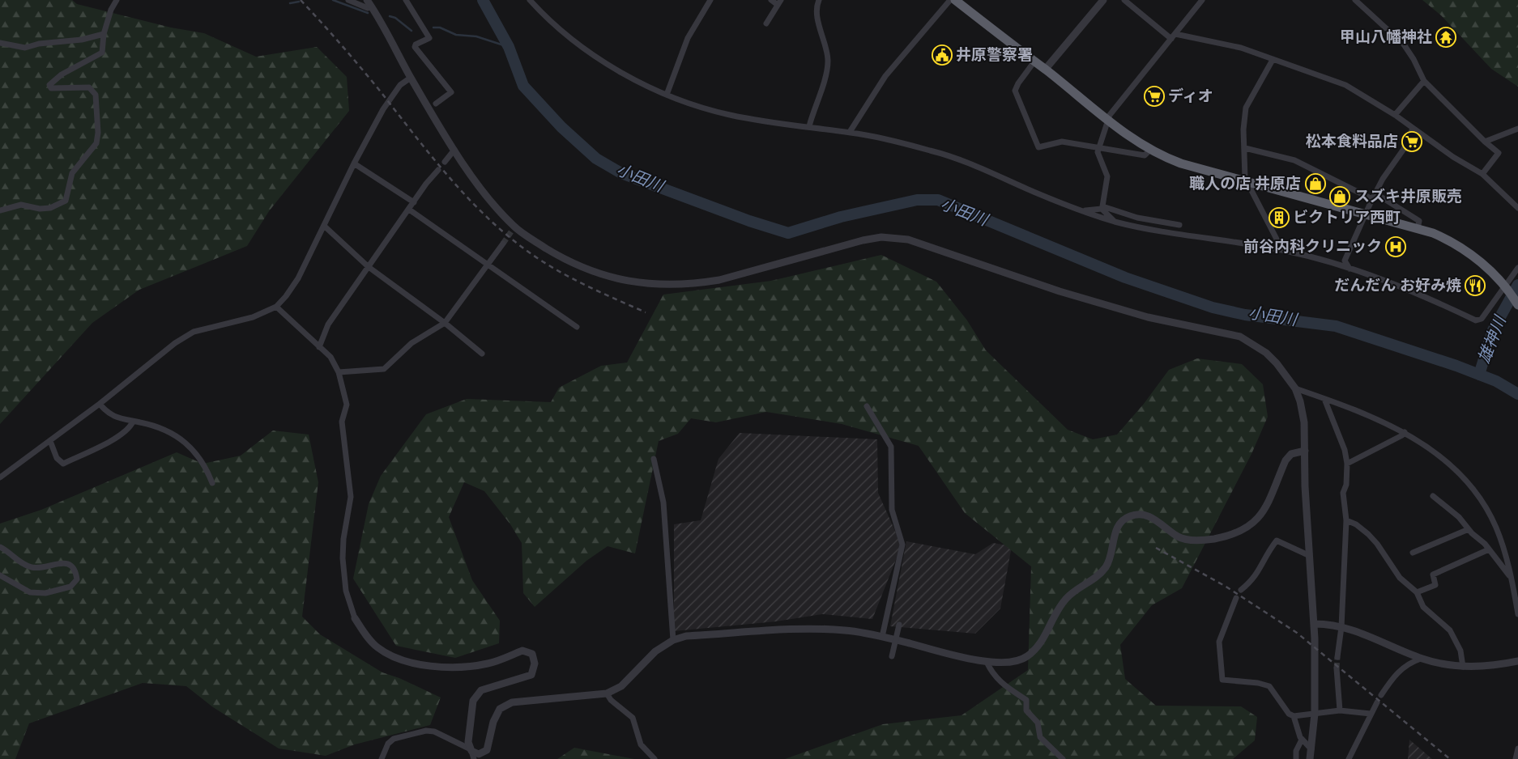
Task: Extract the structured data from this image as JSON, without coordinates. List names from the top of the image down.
{
  "water": ["小田川", "雄神川"],
  "places": {
    "temple": ["甲山八幡神社"],
    "public building": ["井原警察署"],
    "supermarket": ["ディオ", "松本食料品店"],
    "shop": ["職人の店 井原店", "スズキ井原販売"],
    "building": ["ビクトリア西町"],
    "hospital": ["前谷内科クリニック"],
    "restaurant": ["だんだん お好み焼"]
  }
}
